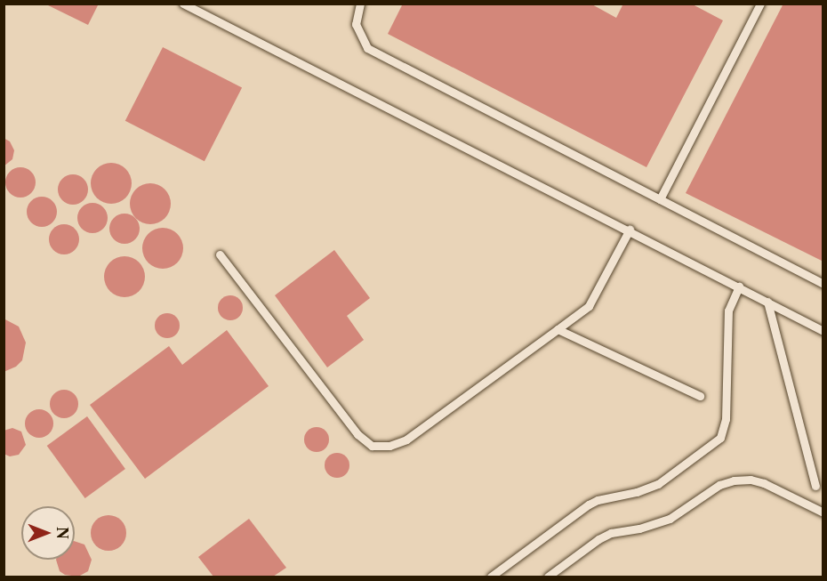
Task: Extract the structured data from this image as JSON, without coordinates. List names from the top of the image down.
{
  "north": "right"
}
